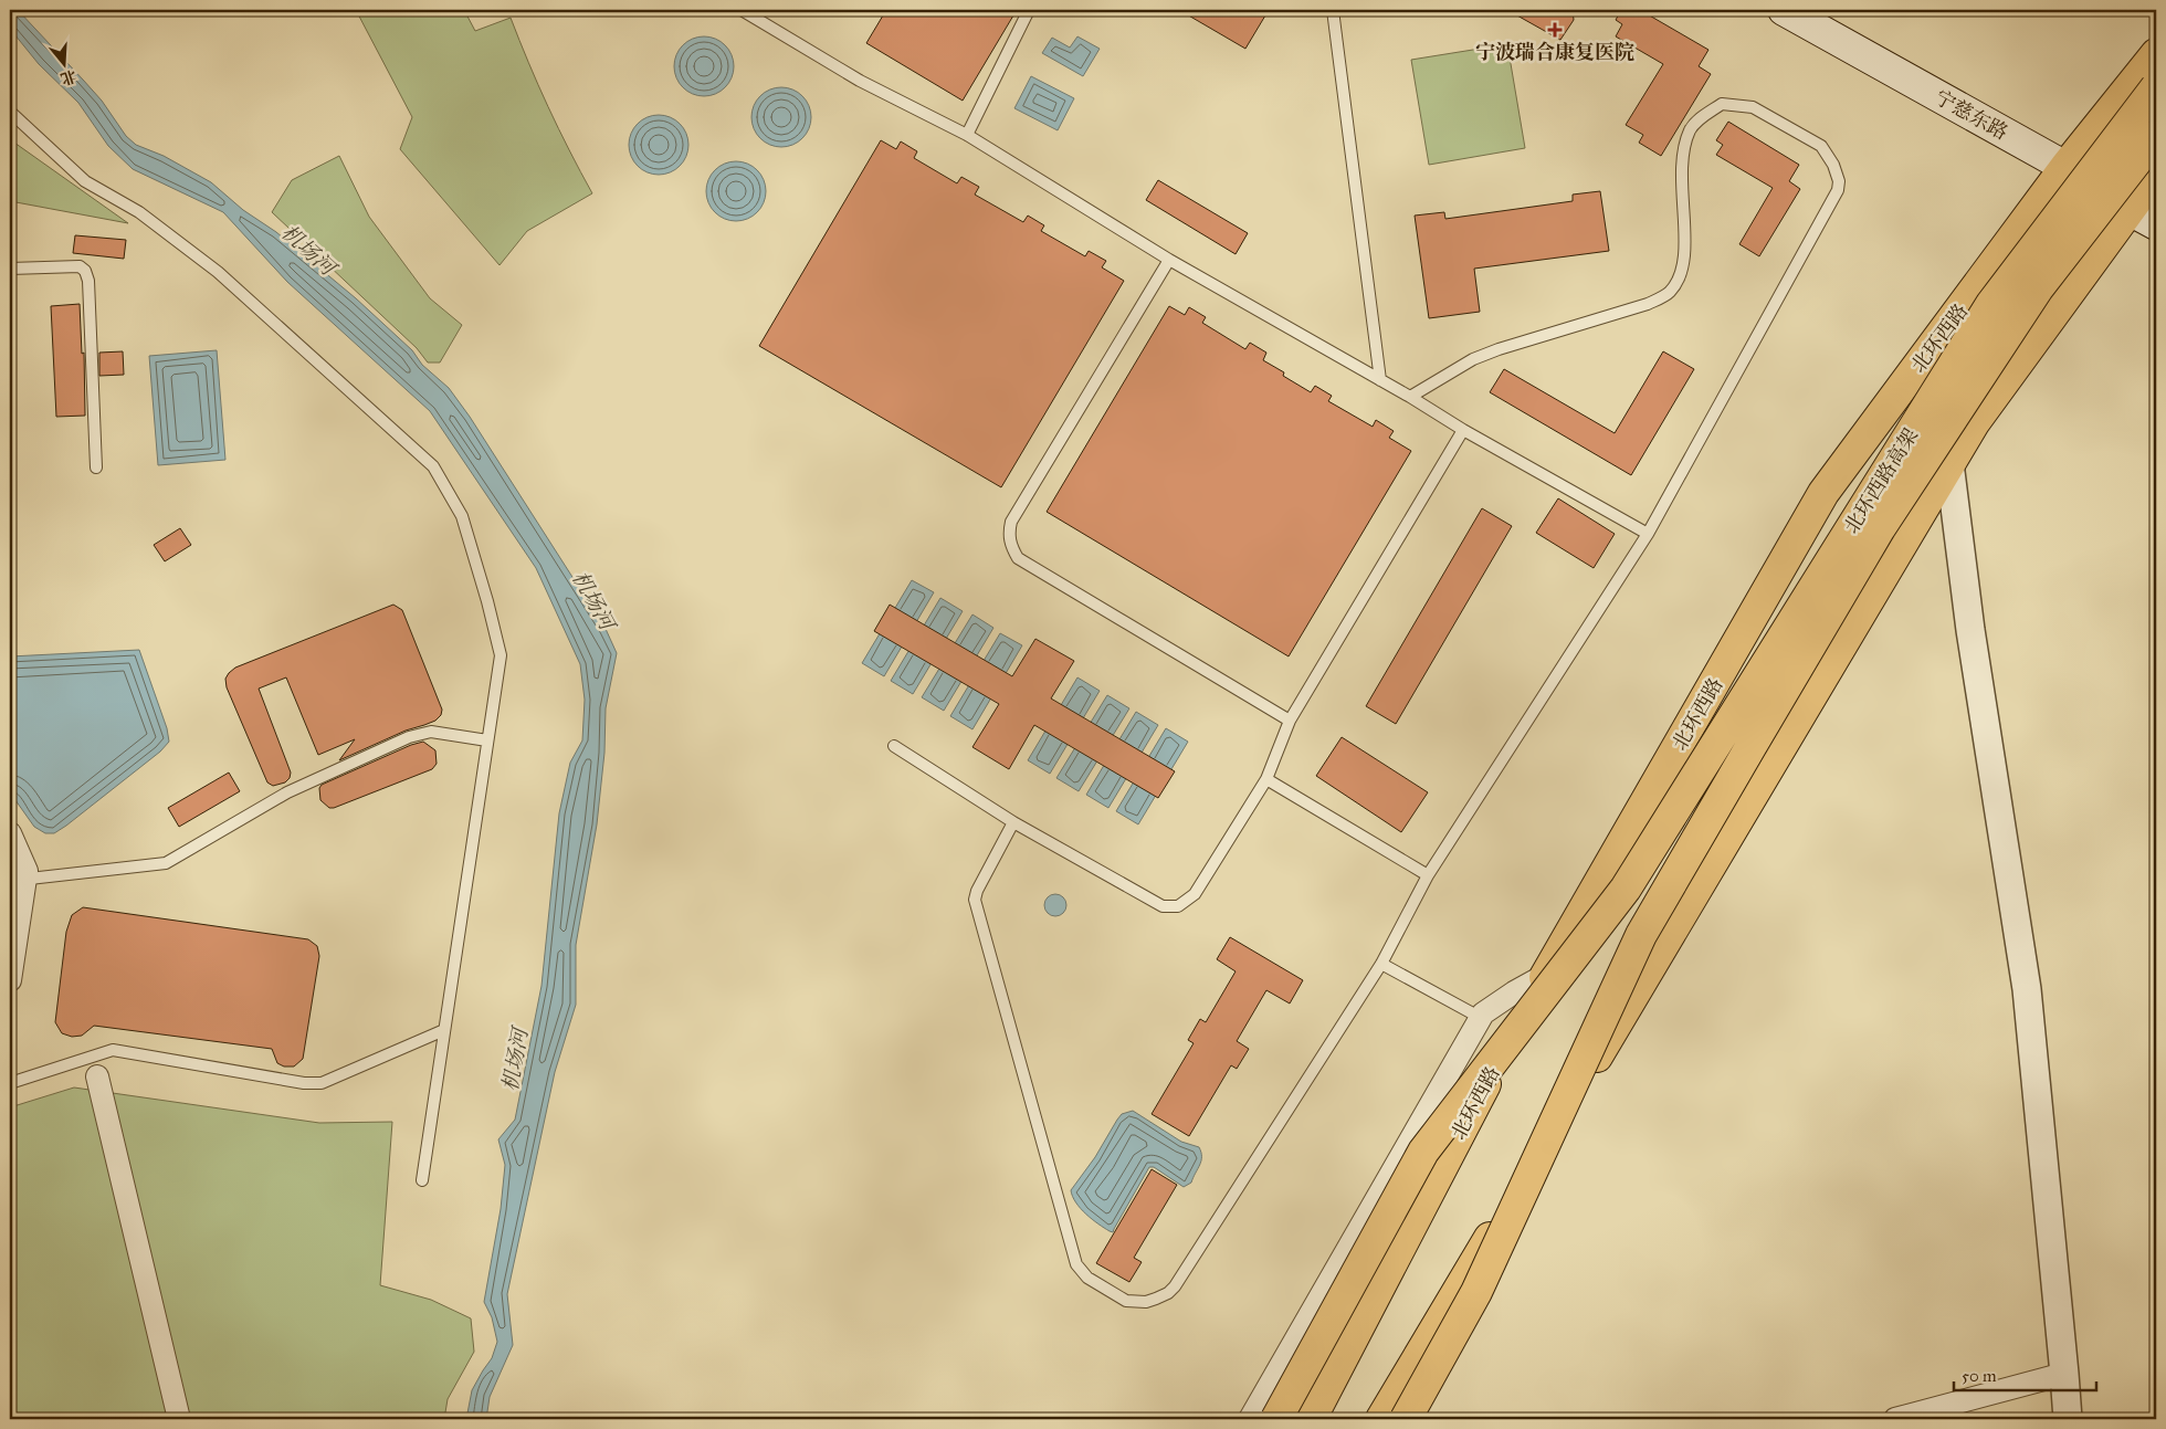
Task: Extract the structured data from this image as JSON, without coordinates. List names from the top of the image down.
{
  "streets": {
    "main road": ["宁慈东路", "北环西路", "北环西路高架"]
  },
  "crossings": [
    ["宁慈东路", "北环西路"],
    ["北环西路", "北环西路高架"]
  ],
  "water": ["机场河"],
  "places": {
    "health": ["宁波瑞合康复医院"]
  },
  "scale_bar": "50 m",
  "north": "bottom"
}
